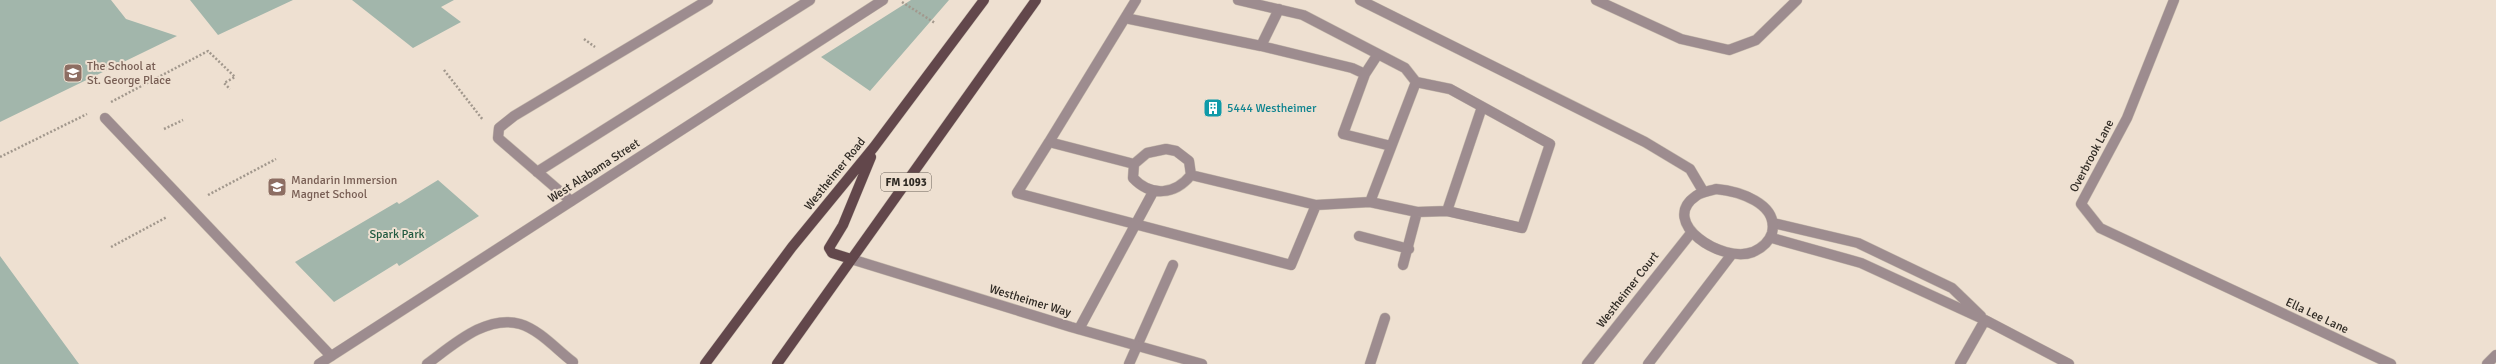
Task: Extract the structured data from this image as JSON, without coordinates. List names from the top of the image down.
{
  "streets": {
    "main road": ["Westheimer Road", "FM 1093"],
    "street": [
      "Overbrook Lane",
      "West Alabama Street",
      "Westheimer Court",
      "Westheimer Way",
      "Ella Lee Lane"
    ]
  },
  "crossings": [
    ["Overbrook Lane", "Ella Lee Lane"],
    ["FM 1093", "Westheimer Way"]
  ],
  "parks": ["Spark Park"],
  "places": {
    "school or university": ["The School at St. George Place", "Mandarin Immersion Magnet School"],
    "building": ["5444 Westheimer"]
  }
}
